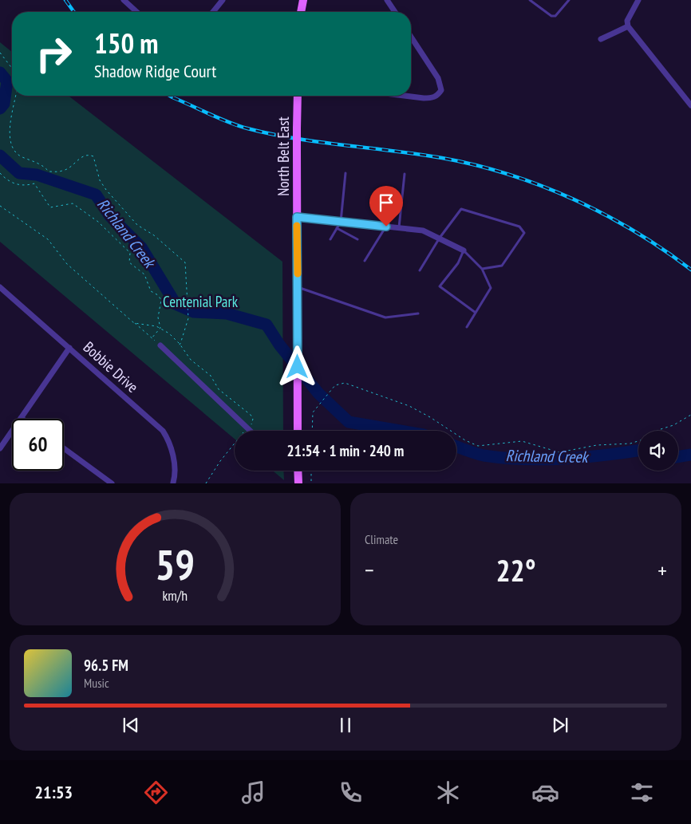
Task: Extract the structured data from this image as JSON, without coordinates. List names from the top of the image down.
{
  "streets": {
    "main road": ["North Belt East"],
    "street": ["Bobbie Drive"]
  },
  "water": ["Richland Creek"],
  "parks": ["Centenial Park"],
  "page": {
    "turn": ["150 m", "Shadow Ridge Court"],
    "limit": "60",
    "trip": "21:54 · 1 min · 240 m",
    "tile": "Climate",
    "heat": ["−", "22°", "+"],
    "song": ["96.5 FM", "Music"],
    "tabs": "21:53",
    "gauge": ["59", "km/h"]
  }
}
